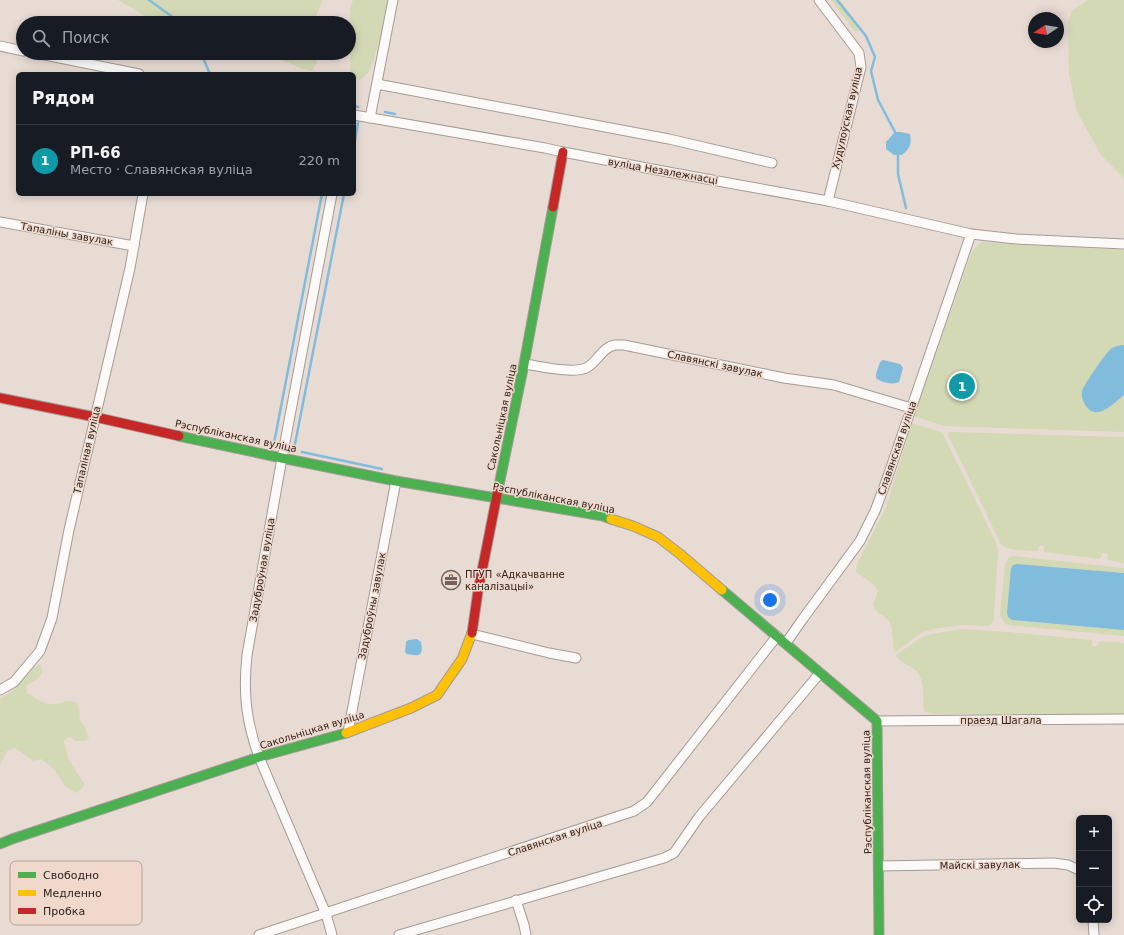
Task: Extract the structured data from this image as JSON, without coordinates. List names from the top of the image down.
{
  "streets": {
    "street": [
      "Худулоўская вуліца",
      "вуліца Незалежнасці",
      "Тапаліны завулак",
      "Славянскі завулак",
      "Сакольніцкая вуліца",
      "Рэспубліканская вуліца",
      "Славянская вуліца",
      "Тапаліная вуліца",
      "Задуброўная вуліца",
      "Задуброўны завулак",
      "праезд Шагала",
      "Майскі завулак"
    ]
  },
  "crossings": [
    ["Худулоўская вуліца", "вуліца Незалежнасці"],
    ["вуліца Незалежнасці", "Сакольніцкая вуліца"],
    ["вуліца Незалежнасці", "Славянская вуліца"],
    ["Тапаліны завулак", "Тапаліная вуліца"],
    ["Славянскі завулак", "Сакольніцкая вуліца"],
    ["Славянскі завулак", "Славянская вуліца"],
    ["Сакольніцкая вуліца", "Рэспубліканская вуліца"],
    ["Сакольніцкая вуліца", "Задуброўная вуліца"],
    ["Сакольніцкая вуліца", "Задуброўны завулак"],
    ["Рэспубліканская вуліца", "Славянская вуліца"],
    ["Рэспубліканская вуліца", "Тапаліная вуліца"],
    ["Рэспубліканская вуліца", "Задуброўная вуліца"],
    ["Рэспубліканская вуліца", "Задуброўны завулак"],
    ["Рэспубліканская вуліца", "праезд Шагала"],
    ["Рэспубліканская вуліца", "Майскі завулак"],
    ["Славянская вуліца", "Задуброўная вуліца"]
  ],
  "places": {
    "office": ["ПГУП «Адкачванне каналізацыі»"]
  },
  "legend": ["Свободно", "Медленно", "Пробка"],
  "north": "left",
  "page": {
    "search": "Поиск",
    "heading": "Рядом",
    "list": [
      {
        "mark": "1",
        "name": "РП-66",
        "note": "Место · Славянская вуліца",
        "value": "220 m"
      }
    ],
    "pins": "1",
    "map_buttons": ["+", "−"]
  }
}
